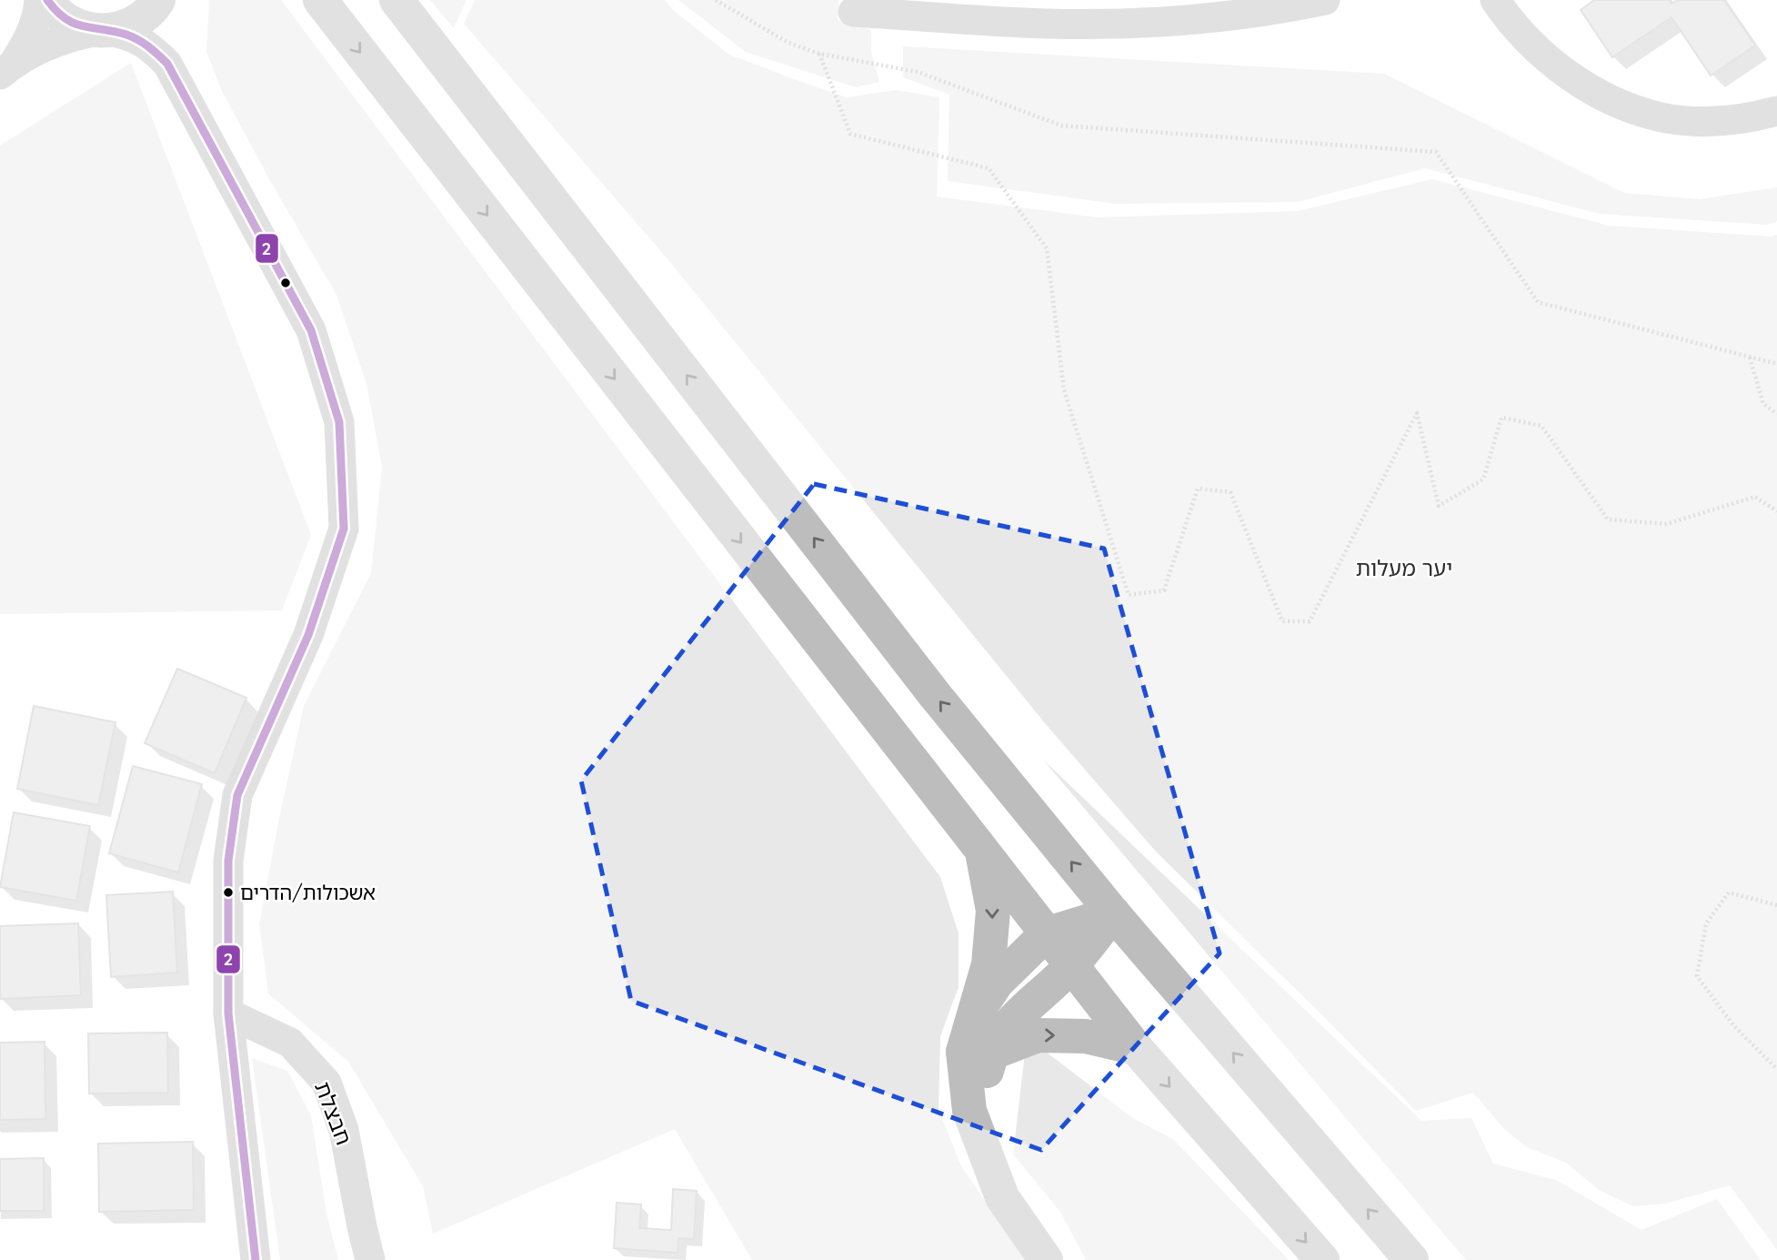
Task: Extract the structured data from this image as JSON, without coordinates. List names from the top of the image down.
{
  "streets": {
    "street": ["חבצלת"]
  },
  "parks": ["יער מעלות"],
  "places": ["אשכולות/הדרים"],
  "lines": ["transit line 2"]
}
